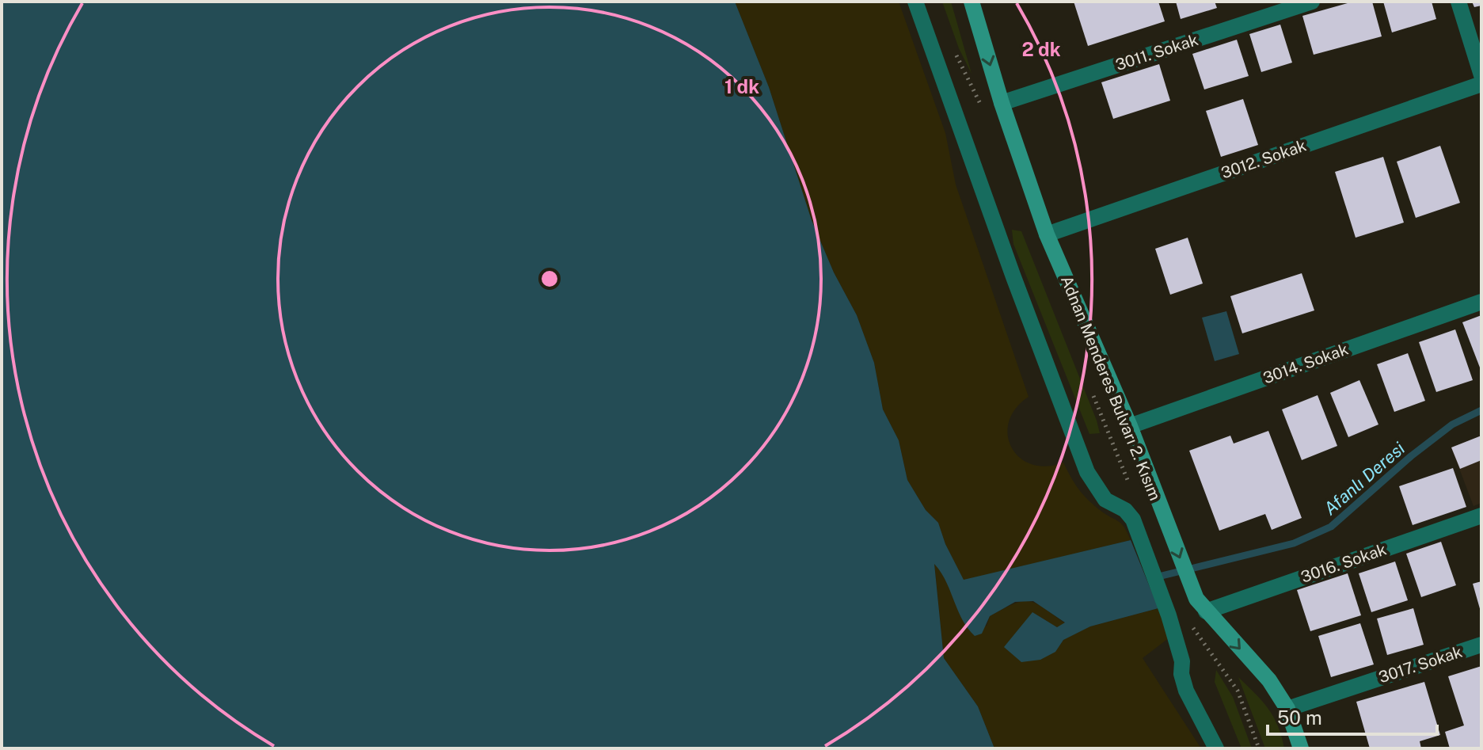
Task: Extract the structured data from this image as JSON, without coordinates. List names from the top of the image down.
{
  "streets": {
    "main road": ["Adnan Menderes Bulvarı 2. Kısım"],
    "street": [
      "3011. Sokak",
      "3012. Sokak",
      "3014. Sokak",
      "3016. Sokak",
      "3017. Sokak"
    ]
  },
  "crossings": [
    ["3011. Sokak", "Adnan Menderes Bulvarı 2. Kısım"],
    ["3012. Sokak", "Adnan Menderes Bulvarı 2. Kısım"],
    ["3014. Sokak", "Adnan Menderes Bulvarı 2. Kısım"],
    ["Adnan Menderes Bulvarı 2. Kısım", "3016. Sokak"],
    ["Adnan Menderes Bulvarı 2. Kısım", "3017. Sokak"]
  ],
  "one_way": ["Adnan Menderes Bulvarı 2. Kısım"],
  "water": ["Afanlı Deresi"],
  "scale_bar": "50 m",
  "rings": ["2 dk", "1 dk"]
}
